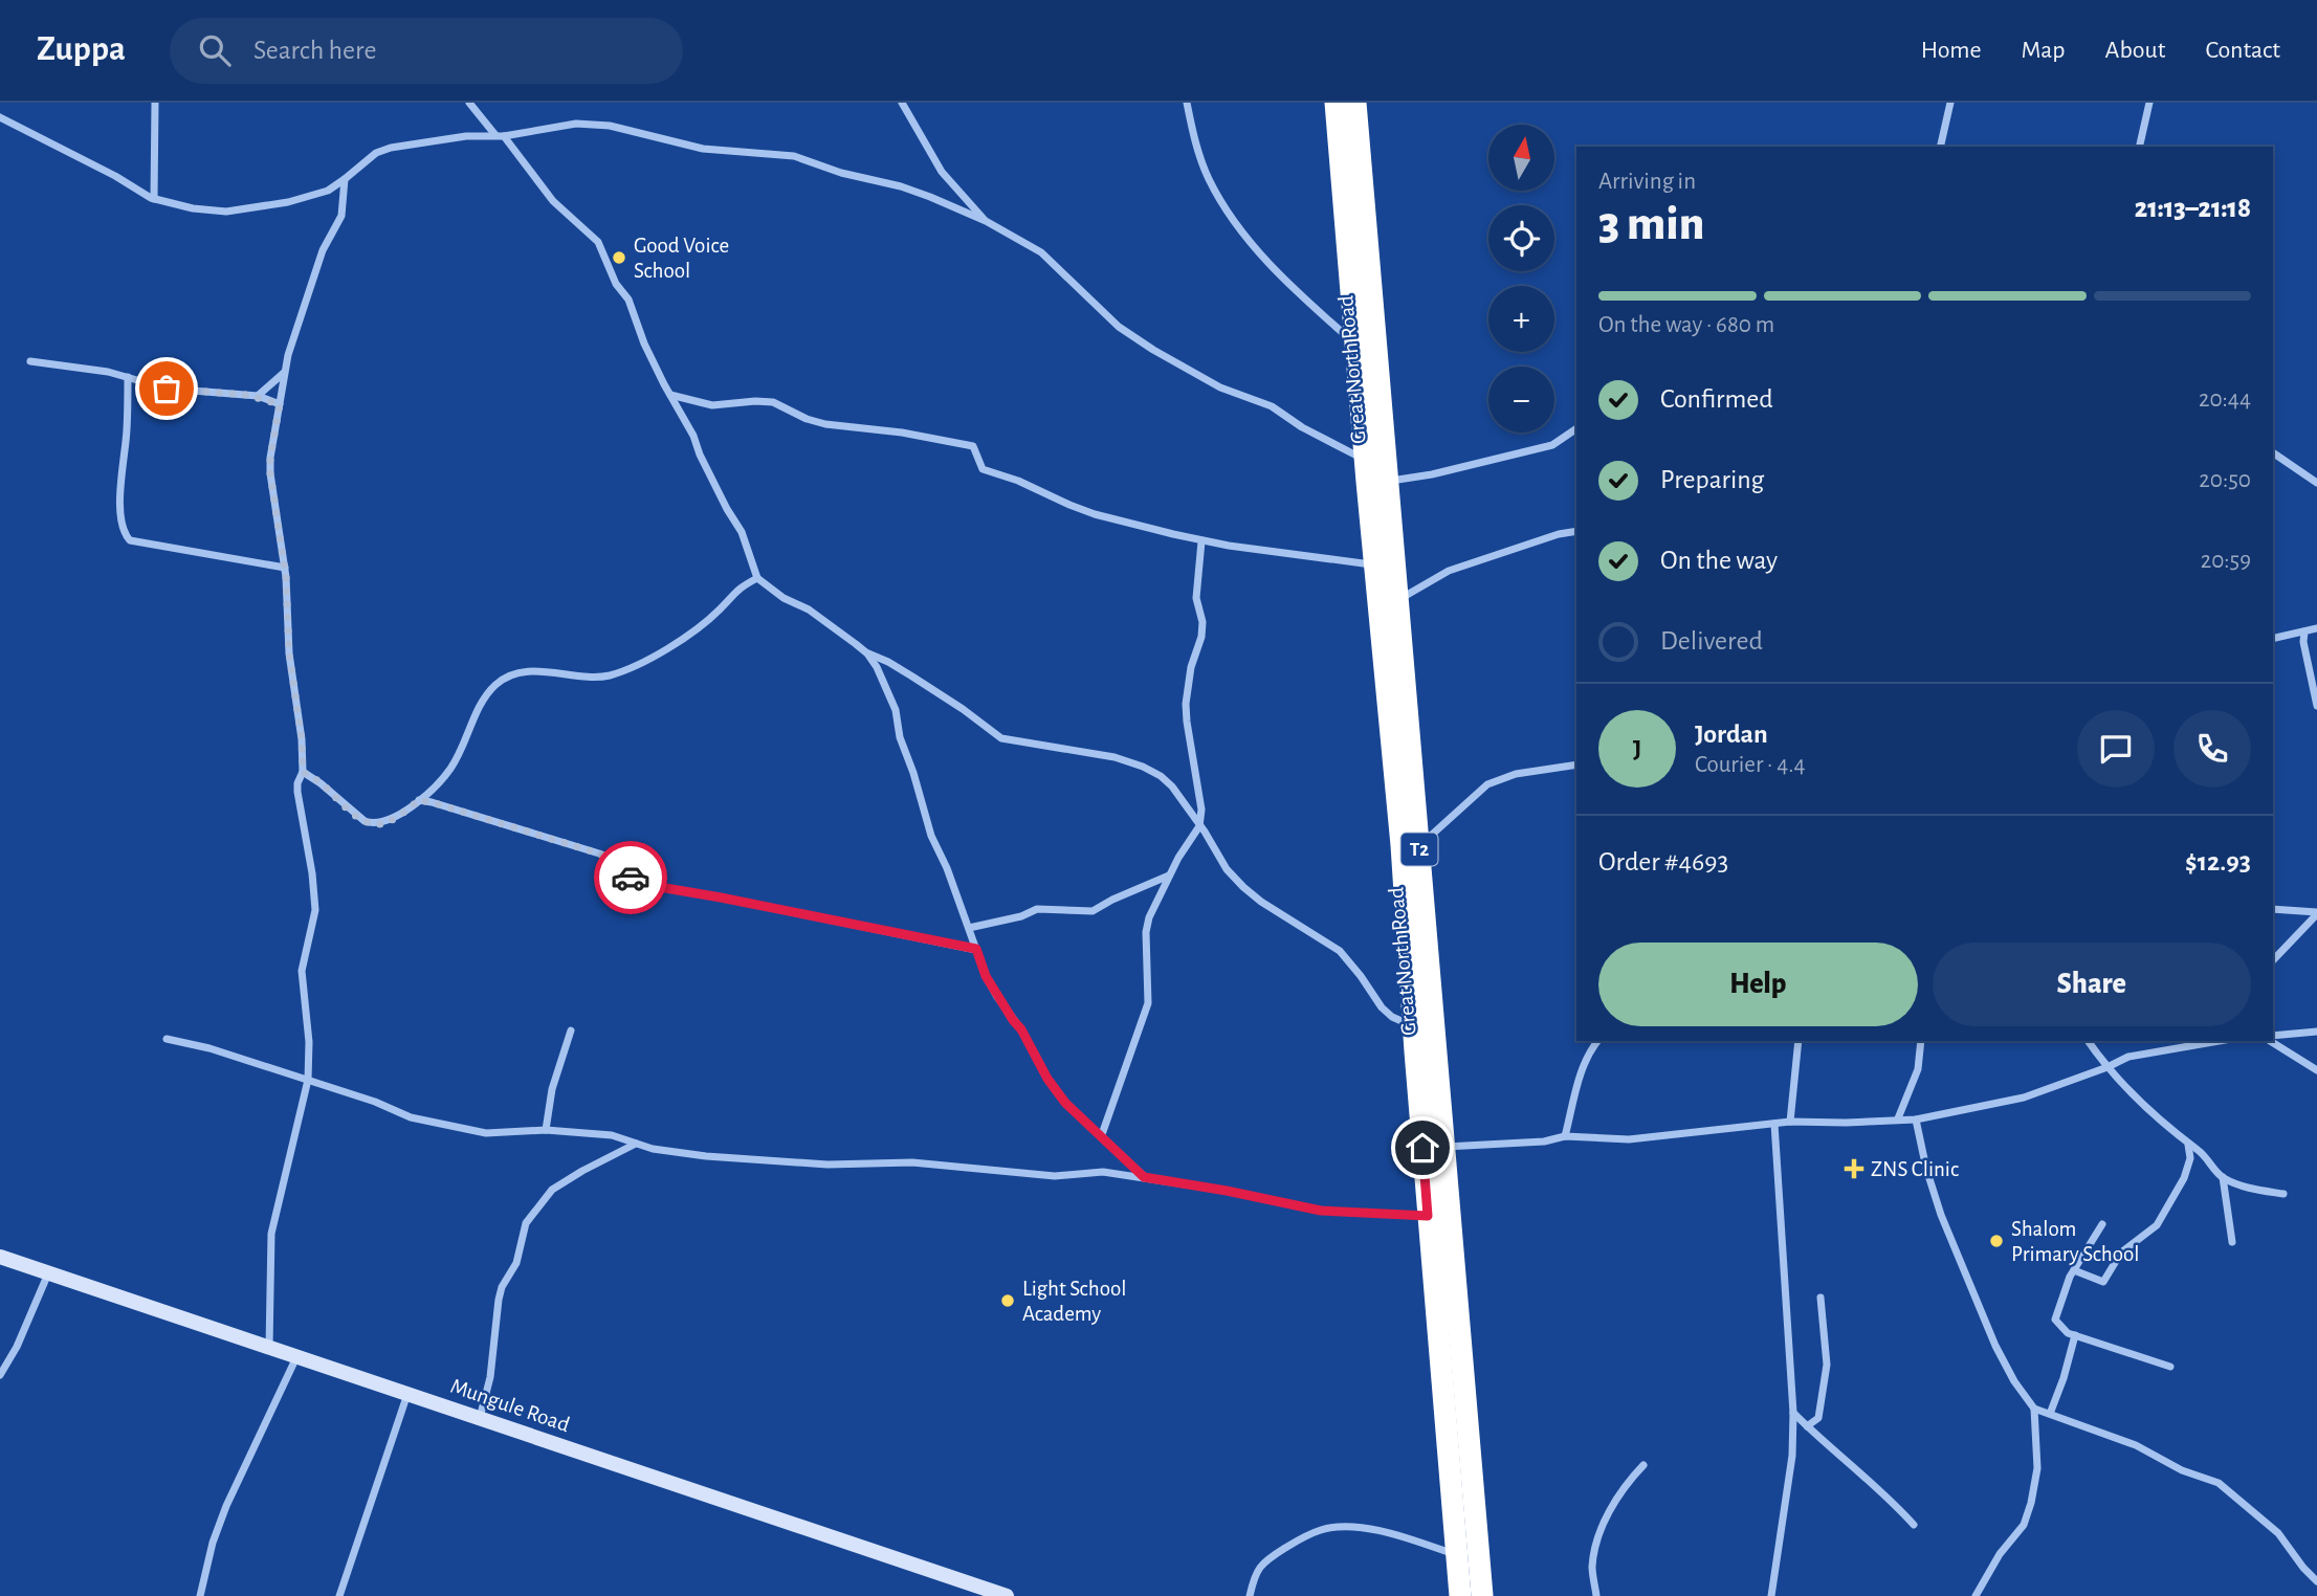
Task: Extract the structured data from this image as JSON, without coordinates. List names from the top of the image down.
{
  "streets": {
    "highway": ["Great North Road", "T2"],
    "street": ["Mungule Road"]
  },
  "places": {
    "other": ["Good Voice School", "Shalom Primary School", "Light School Academy"],
    "health": ["ZNS Clinic"]
  },
  "north": "top",
  "page": {
    "header": "Zuppa",
    "search": "Search here",
    "nav": [
      "Home",
      "Map",
      "About",
      "Contact"
    ],
    "map_buttons": ["+", "−"],
    "heading": ["3 min", "Arriving in", "21:13–21:18"],
    "panel": [
      "Jordan",
      "Courier · 4.4",
      "Order #4693",
      "$12.93"
    ],
    "bar": "On the way · 680 m",
    "list": [
      ["Confirmed", "20:44"],
      ["Preparing", "20:50"],
      ["On the way", "20:59"],
      "Delivered"
    ],
    "round": "J",
    "buttons": ["Help", "Share"]
  }
}
